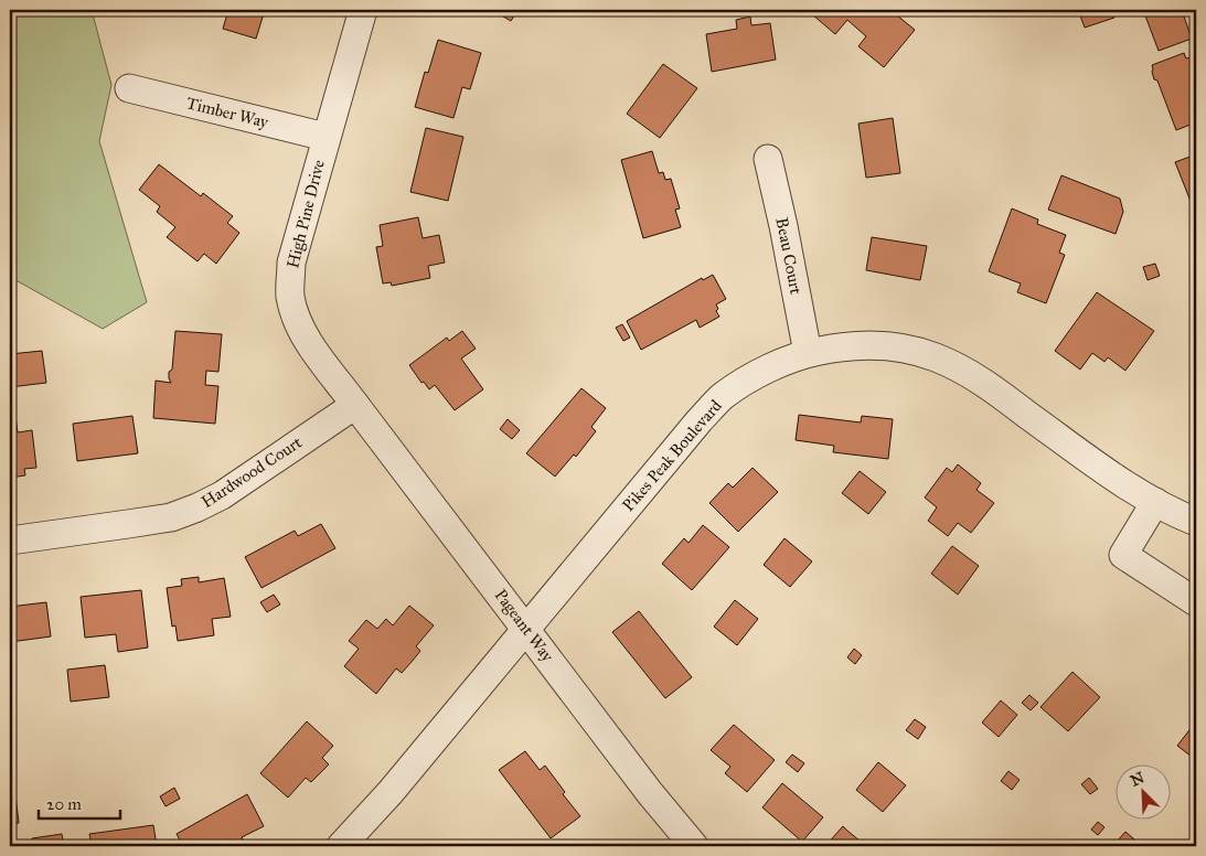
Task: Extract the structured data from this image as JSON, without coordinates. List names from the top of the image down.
{
  "streets": {
    "street": [
      "Timber Way",
      "High Pine Drive",
      "Beau Court",
      "Pikes Peak Boulevard",
      "Hardwood Court",
      "Pageant Way"
    ]
  },
  "crossings": [
    ["Timber Way", "High Pine Drive"],
    ["High Pine Drive", "Hardwood Court"],
    ["High Pine Drive", "Pageant Way"],
    ["Beau Court", "Pikes Peak Boulevard"],
    ["Pikes Peak Boulevard", "Pageant Way"],
    ["Hardwood Court", "Pageant Way"]
  ],
  "scale_bar": "20 m",
  "north": "top left"
}
